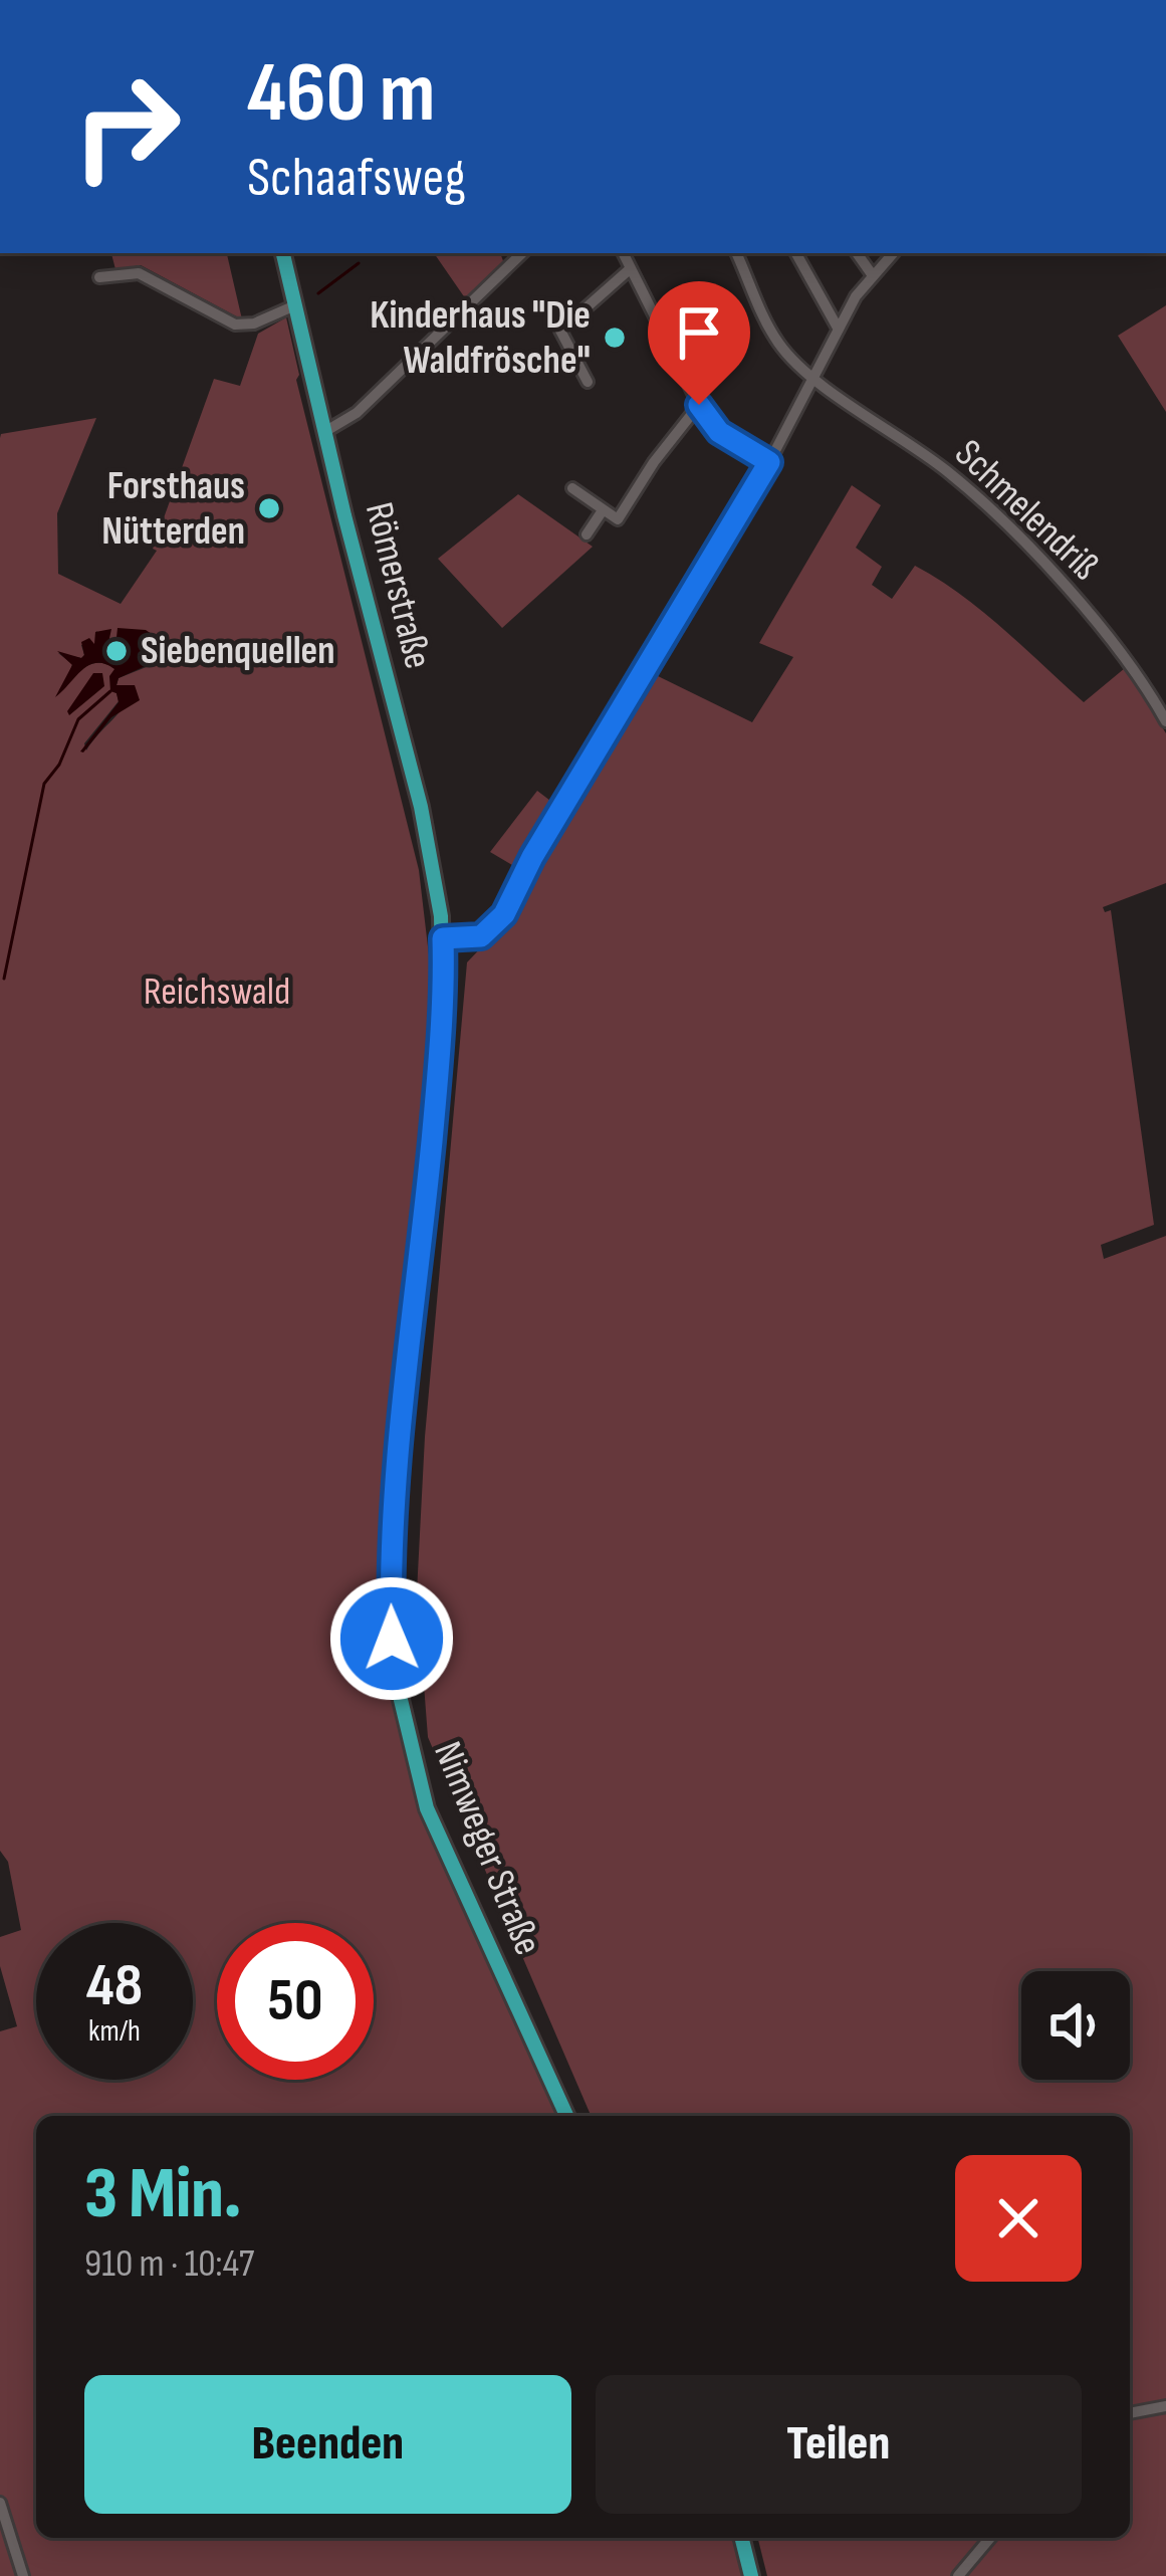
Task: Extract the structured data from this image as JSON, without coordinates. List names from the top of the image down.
{
  "streets": {
    "main road": ["Römerstraße", "Nimweger Straße"],
    "street": ["Schmelendriß"]
  },
  "crossings": [
    ["Römerstraße", "Nimweger Straße"]
  ],
  "parks": ["Reichswald"],
  "places": ["Kinderhaus \"Die Waldfrösche\"", "Forsthaus Nütterden", "Siebenquellen"],
  "page": {
    "turn": ["460 m", "Schaafsweg"],
    "speed": "48 km/h",
    "limit": "50",
    "heading": ["3 Min.", "910 m · 10:47"],
    "buttons": ["Beenden", "Teilen"]
  }
}
